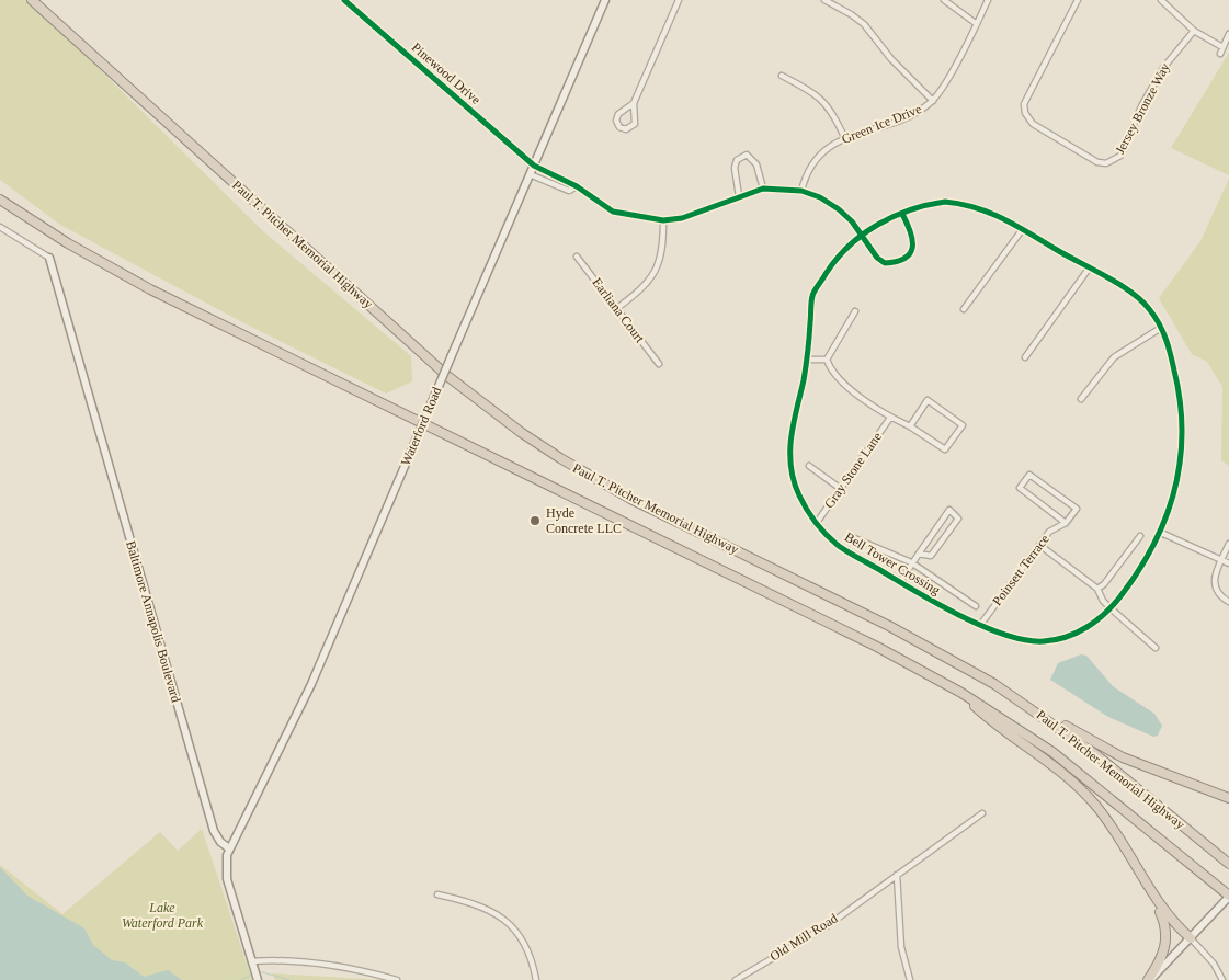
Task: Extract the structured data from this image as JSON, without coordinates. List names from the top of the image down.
{
  "streets": {
    "highway": ["Paul T. Pitcher Memorial Highway"],
    "main road": ["Waterford Road", "Baltimore Annapolis Boulevard"],
    "street": [
      "Pinewood Drive",
      "Jersey Bronze Way",
      "Green Ice Drive",
      "Earliana Court",
      "Gray Stone Lane",
      "Bell Tower Crossing",
      "Poinsett Terrace",
      "Old Mill Road"
    ]
  },
  "crossings": [
    ["Pinewood Drive", "Waterford Road"],
    ["Waterford Road", "Baltimore Annapolis Boulevard"],
    ["Gray Stone Lane", "Bell Tower Crossing"],
    ["Bell Tower Crossing", "Poinsett Terrace"]
  ],
  "parks": ["Lake Waterford Park"],
  "places": ["Hyde Concrete LLC"]
}
